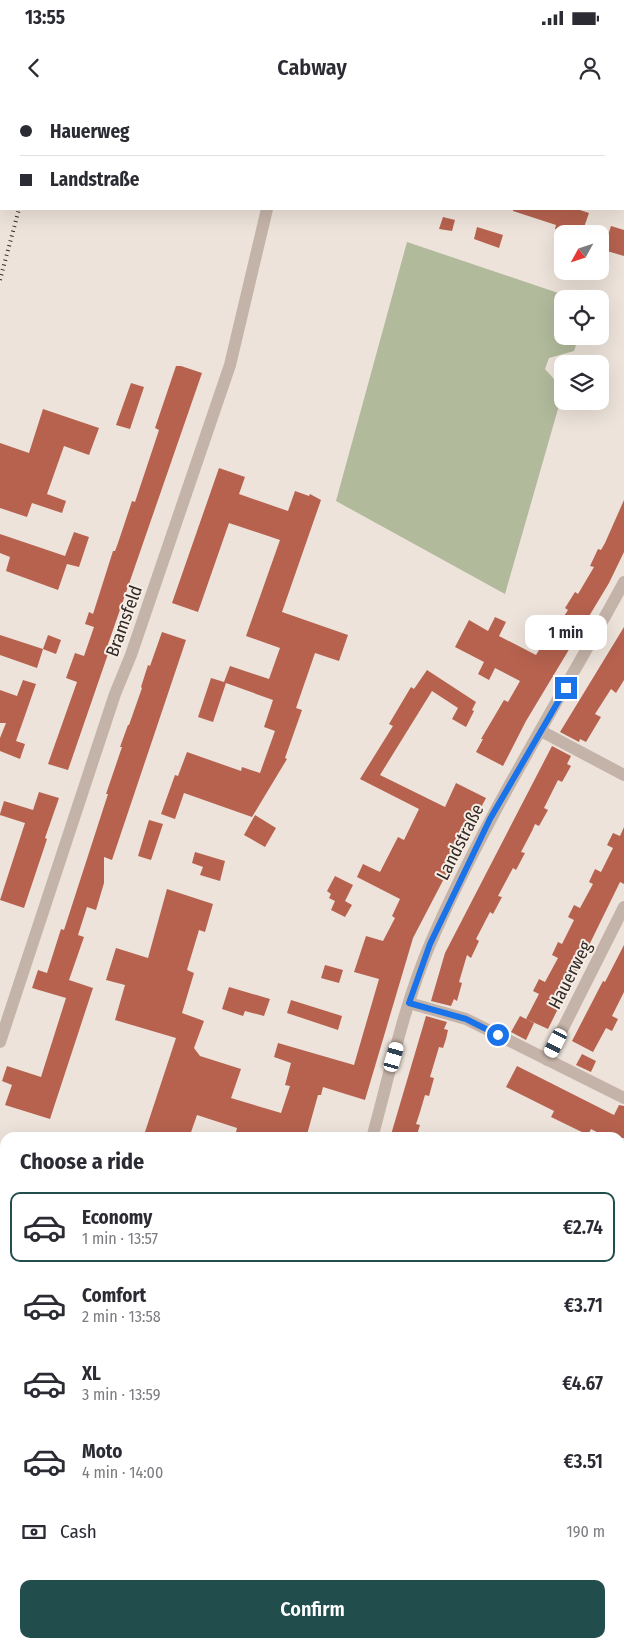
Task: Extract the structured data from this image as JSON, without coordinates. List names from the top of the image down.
{
  "streets": {
    "street": ["Bramsfeld", "Landstraße", "Hauerweg"]
  },
  "north": "bottom left",
  "page": {
    "status": "13:55",
    "header": "Cabway",
    "banner": ["Hauerweg", "Landstraße"],
    "bubble": "1 min",
    "heading": "Choose a ride",
    "list": [
      {
        "name": "Economy",
        "note": "1 min · 13:57",
        "value": "€2.74"
      },
      {
        "name": "Comfort",
        "note": "2 min · 13:58",
        "value": "€3.71"
      },
      {
        "name": "XL",
        "note": "3 min · 13:59",
        "value": "€4.67"
      },
      {
        "name": "Moto",
        "note": "4 min · 14:00",
        "value": "€3.51"
      }
    ],
    "pay": ["Cash", "190 m"],
    "buttons": "Confirm"
  }
}
